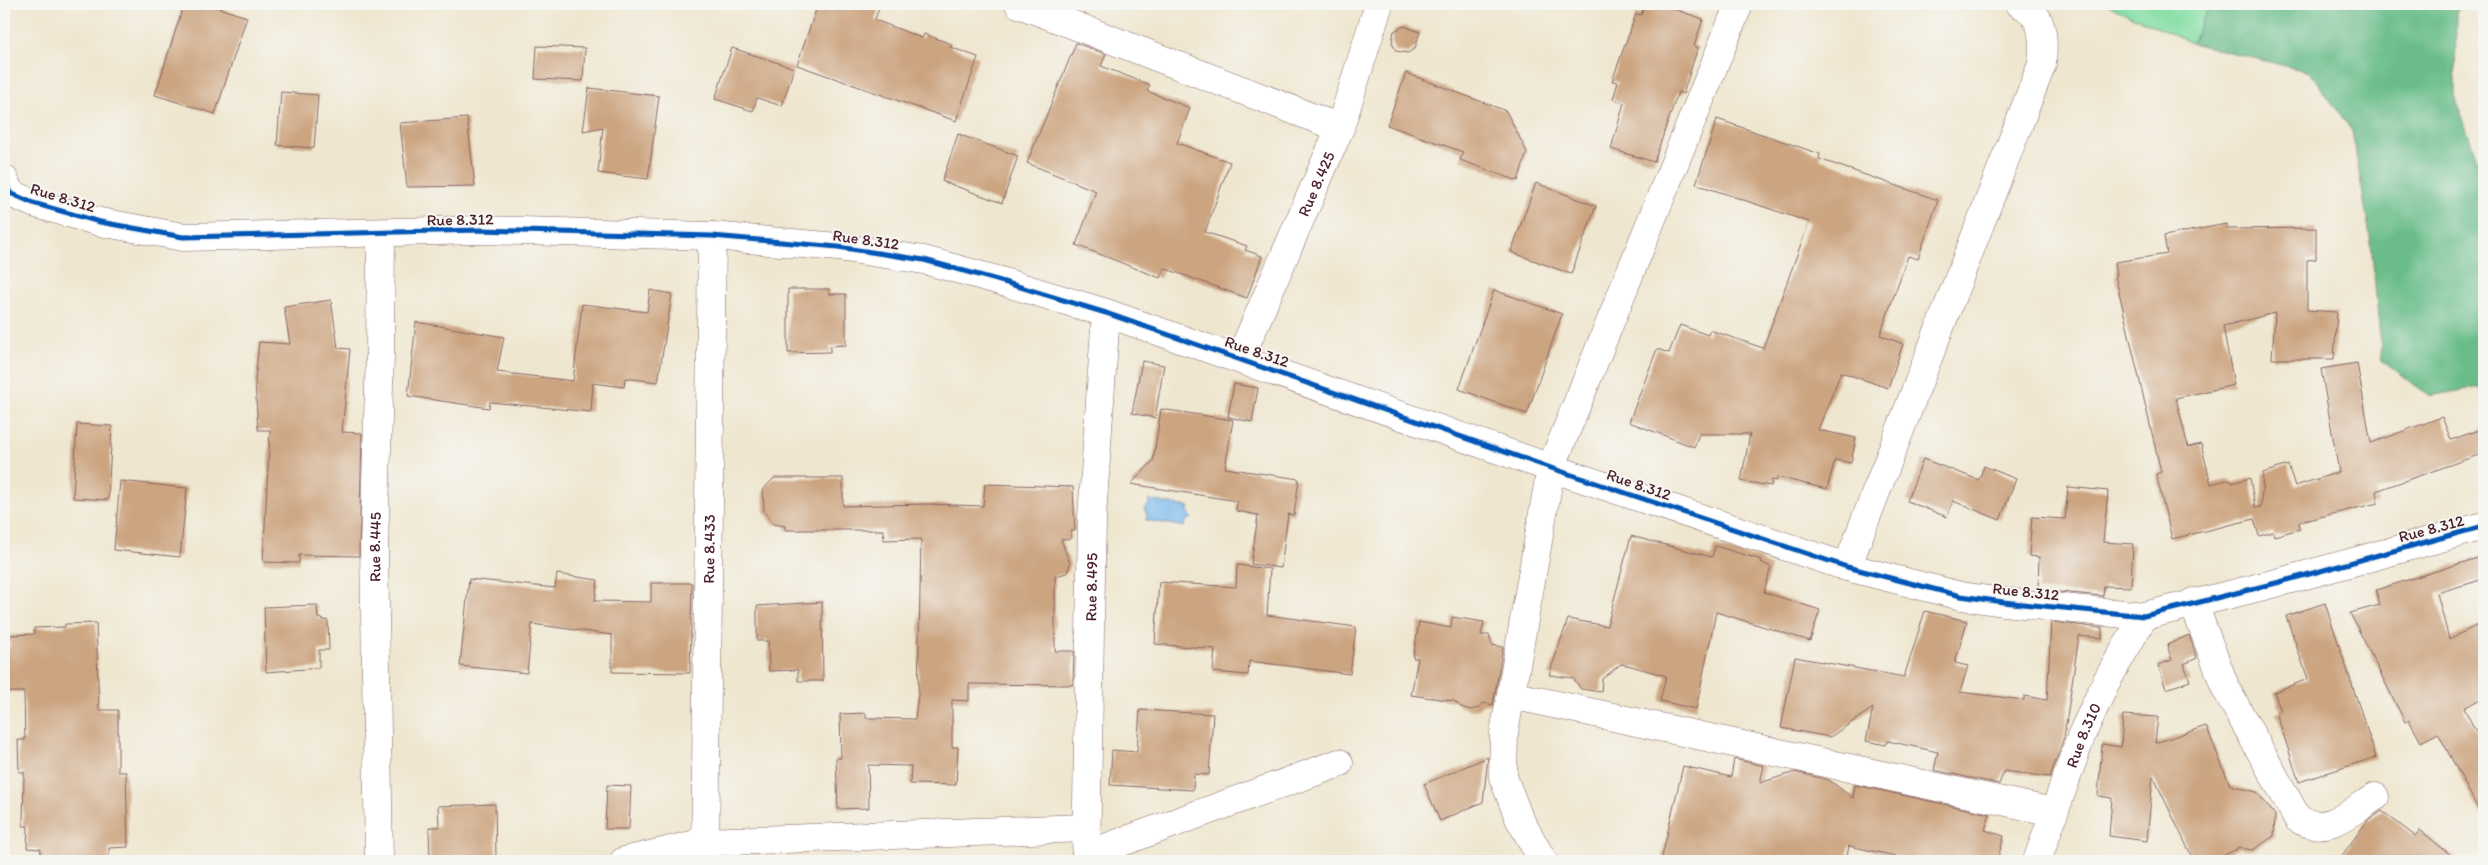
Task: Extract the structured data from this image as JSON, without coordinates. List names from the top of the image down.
{
  "streets": {
    "street": [
      "Rue 8.425",
      "Rue 8.312",
      "Rue 8.445",
      "Rue 8.433",
      "Rue 8.495",
      "Rue 8.310"
    ]
  },
  "crossings": [
    ["Rue 8.425", "Rue 8.312"],
    ["Rue 8.312", "Rue 8.445"],
    ["Rue 8.312", "Rue 8.433"],
    ["Rue 8.312", "Rue 8.495"],
    ["Rue 8.312", "Rue 8.310"]
  ]
}
